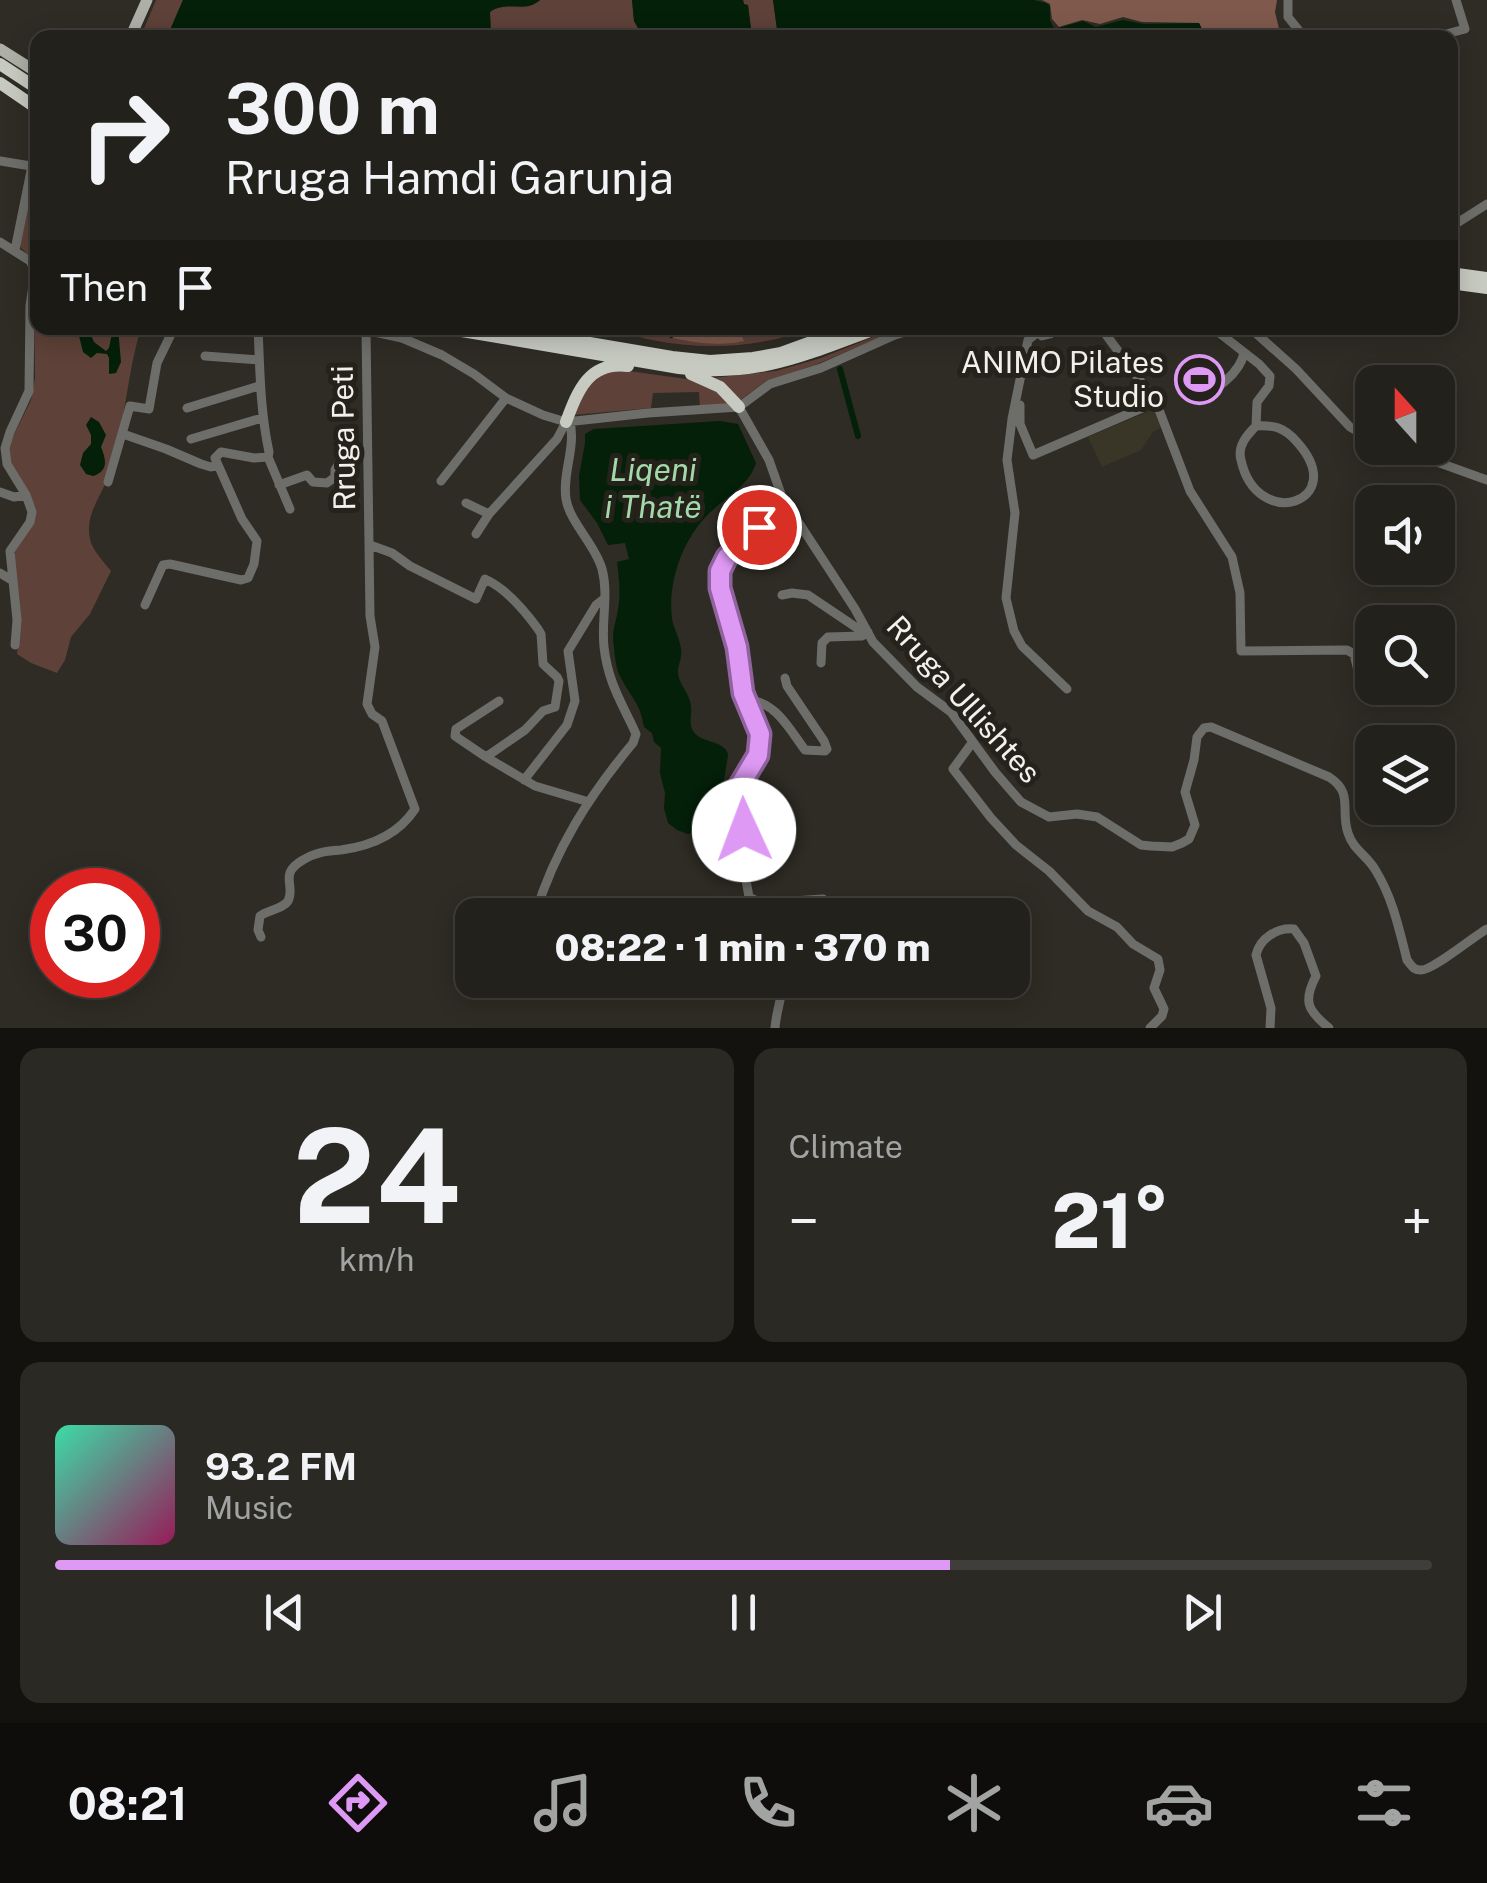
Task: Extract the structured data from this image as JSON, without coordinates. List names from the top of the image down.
{
  "streets": {
    "street": ["Rruga Peti", "Rruga Ullishtes"]
  },
  "water": ["Liqeni i Thatë"],
  "places": {
    "sports": ["ANIMO Pilates Studio"]
  },
  "north": "top",
  "page": {
    "turn": ["300 m", "Rruga Hamdi Garunja"],
    "then": "Then",
    "limit": "30",
    "trip": "08:22 · 1 min · 370 m",
    "tile": [
      ["24", "km/h"],
      "Climate"
    ],
    "heat": ["−", "21°", "+"],
    "song": ["93.2 FM", "Music"],
    "tabs": "08:21"
  }
}
